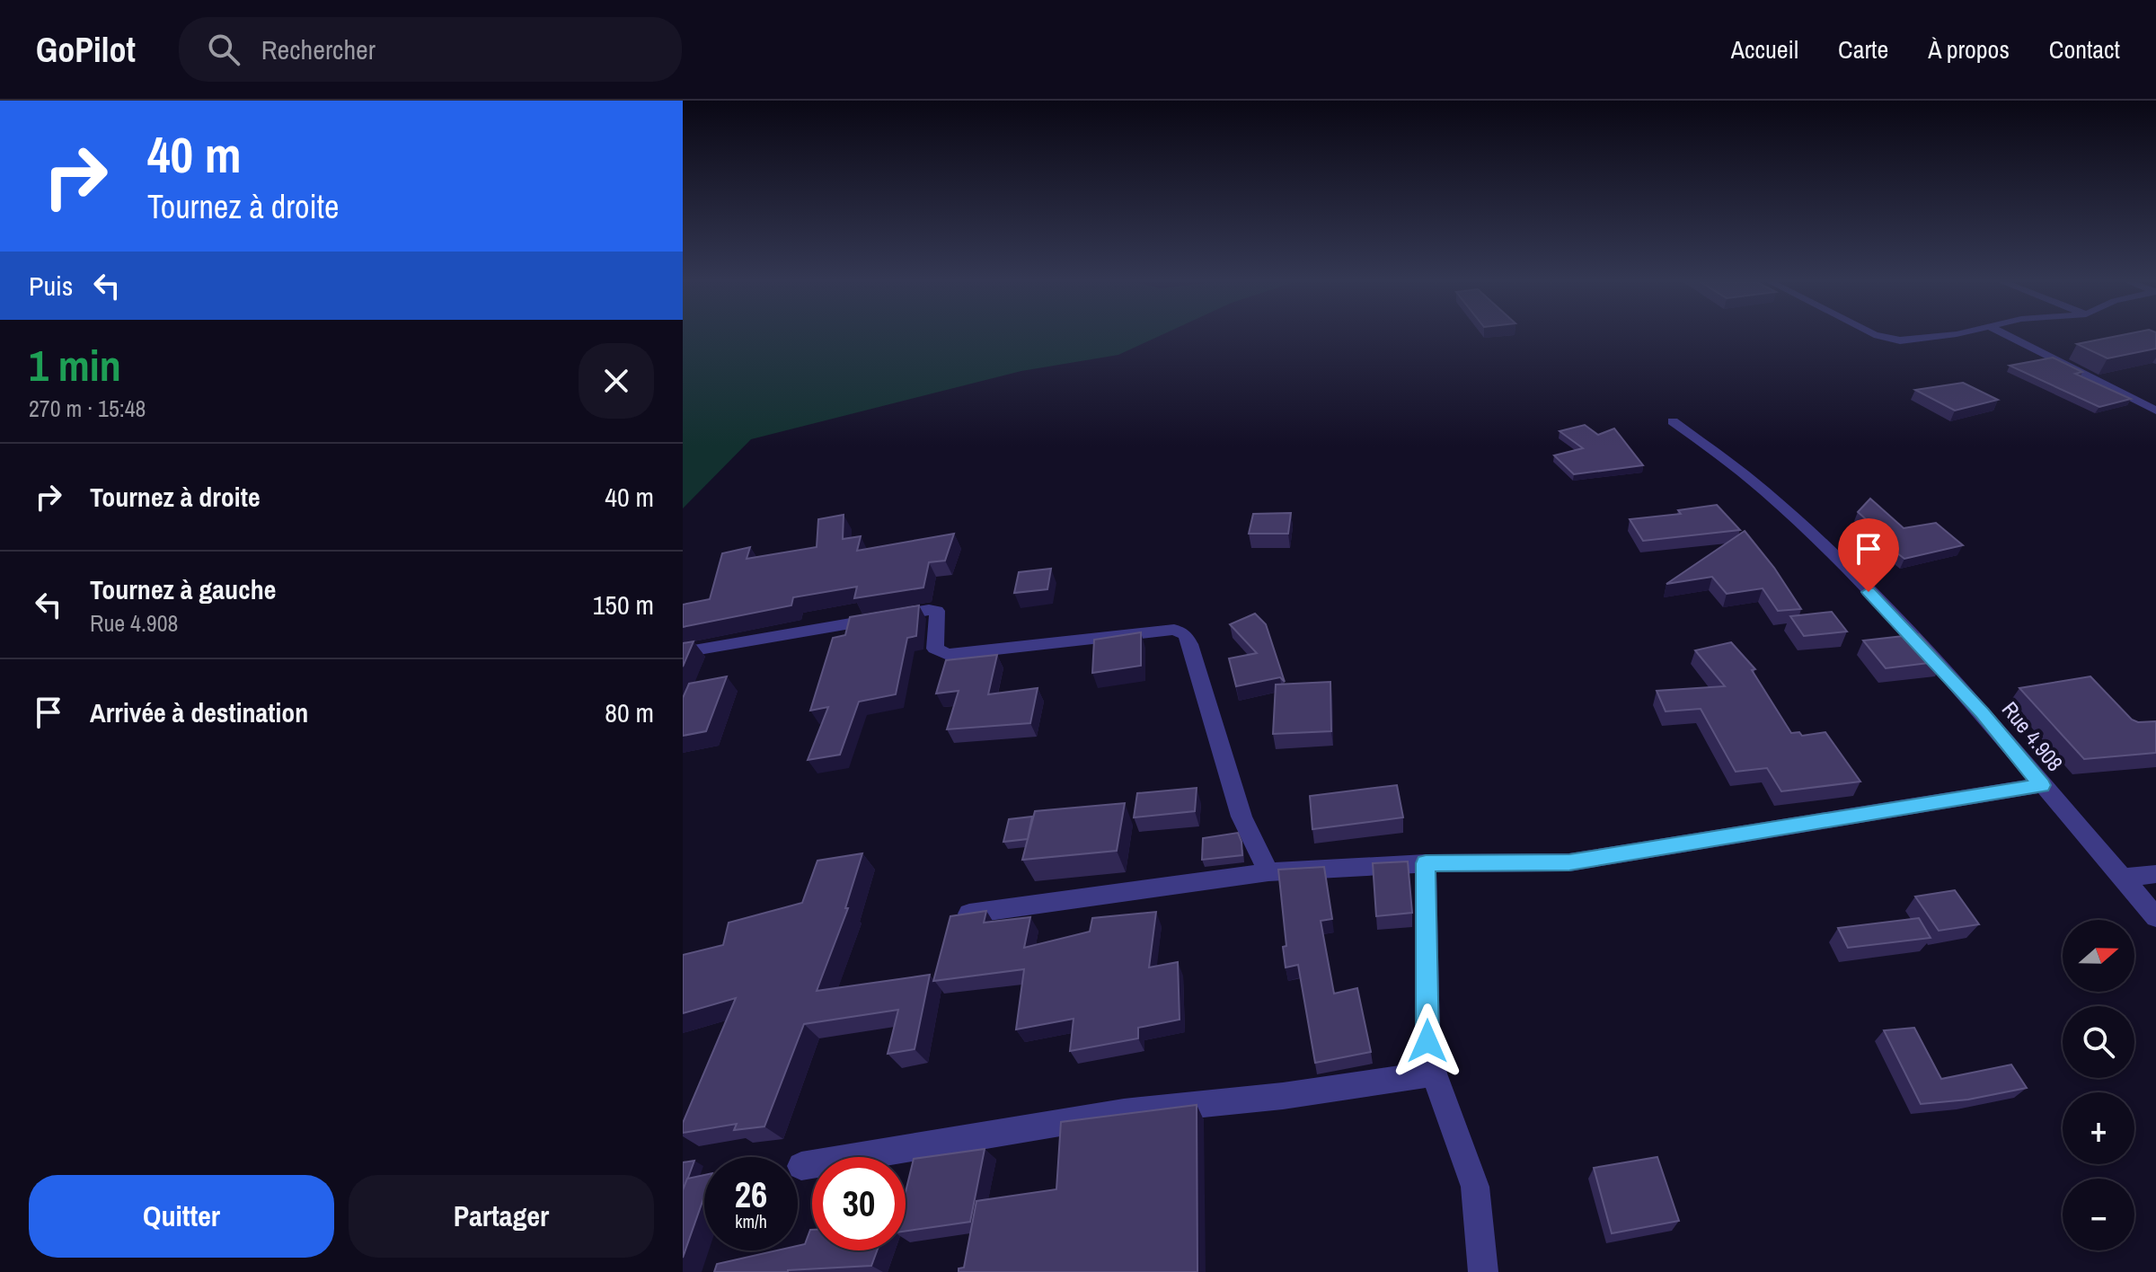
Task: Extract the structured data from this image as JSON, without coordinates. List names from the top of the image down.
{
  "streets": {
    "street": ["Rue 4.908"]
  },
  "north": "right",
  "page": {
    "header": "GoPilot",
    "search": "Rechercher",
    "nav": [
      "Accueil",
      "Carte",
      "À propos",
      "Contact"
    ],
    "turn": ["40 m", "Tournez à droite"],
    "then": "Puis",
    "heading": ["1 min", "270 m · 15:48"],
    "list": [
      {
        "name": "Tournez à droite",
        "value": "40 m"
      },
      {
        "name": "Tournez à gauche",
        "note": "Rue 4.908",
        "value": "150 m"
      },
      {
        "name": "Arrivée à destination",
        "value": "80 m"
      }
    ],
    "map_buttons": ["+", "−"],
    "speed": "26 km/h",
    "limit": "30",
    "buttons": ["Quitter", "Partager"]
  }
}
